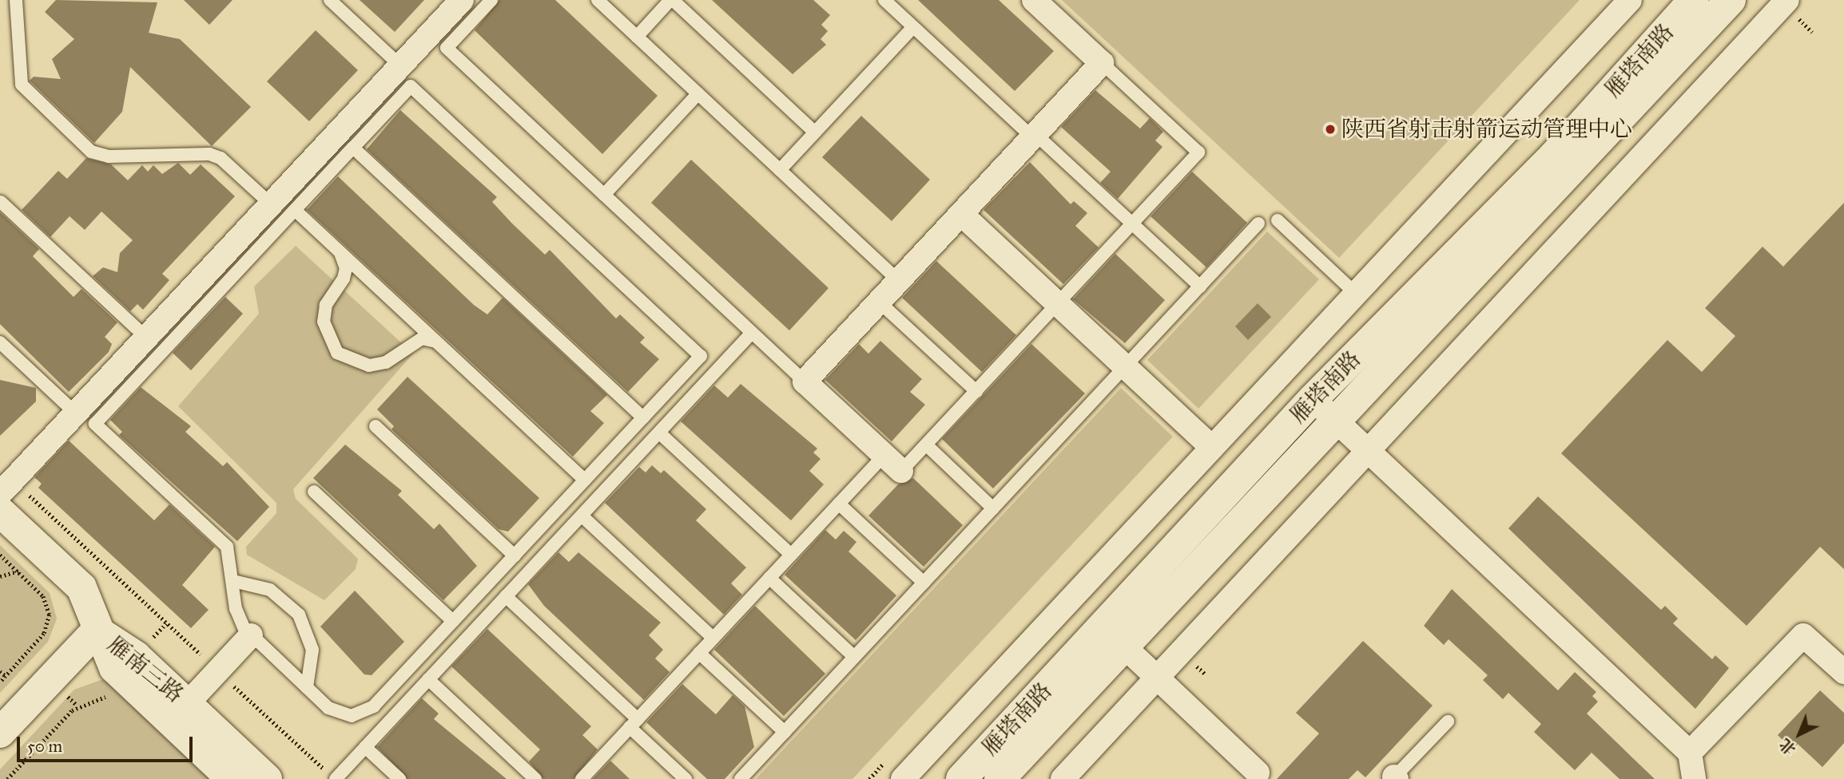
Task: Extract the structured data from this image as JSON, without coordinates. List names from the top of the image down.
{
  "streets": {
    "main road": ["雁塔南路", "雁南三路"]
  },
  "places": ["陕西省射击射箭运动管理中心"],
  "scale_bar": "50 m",
  "north": "bottom left"
}
